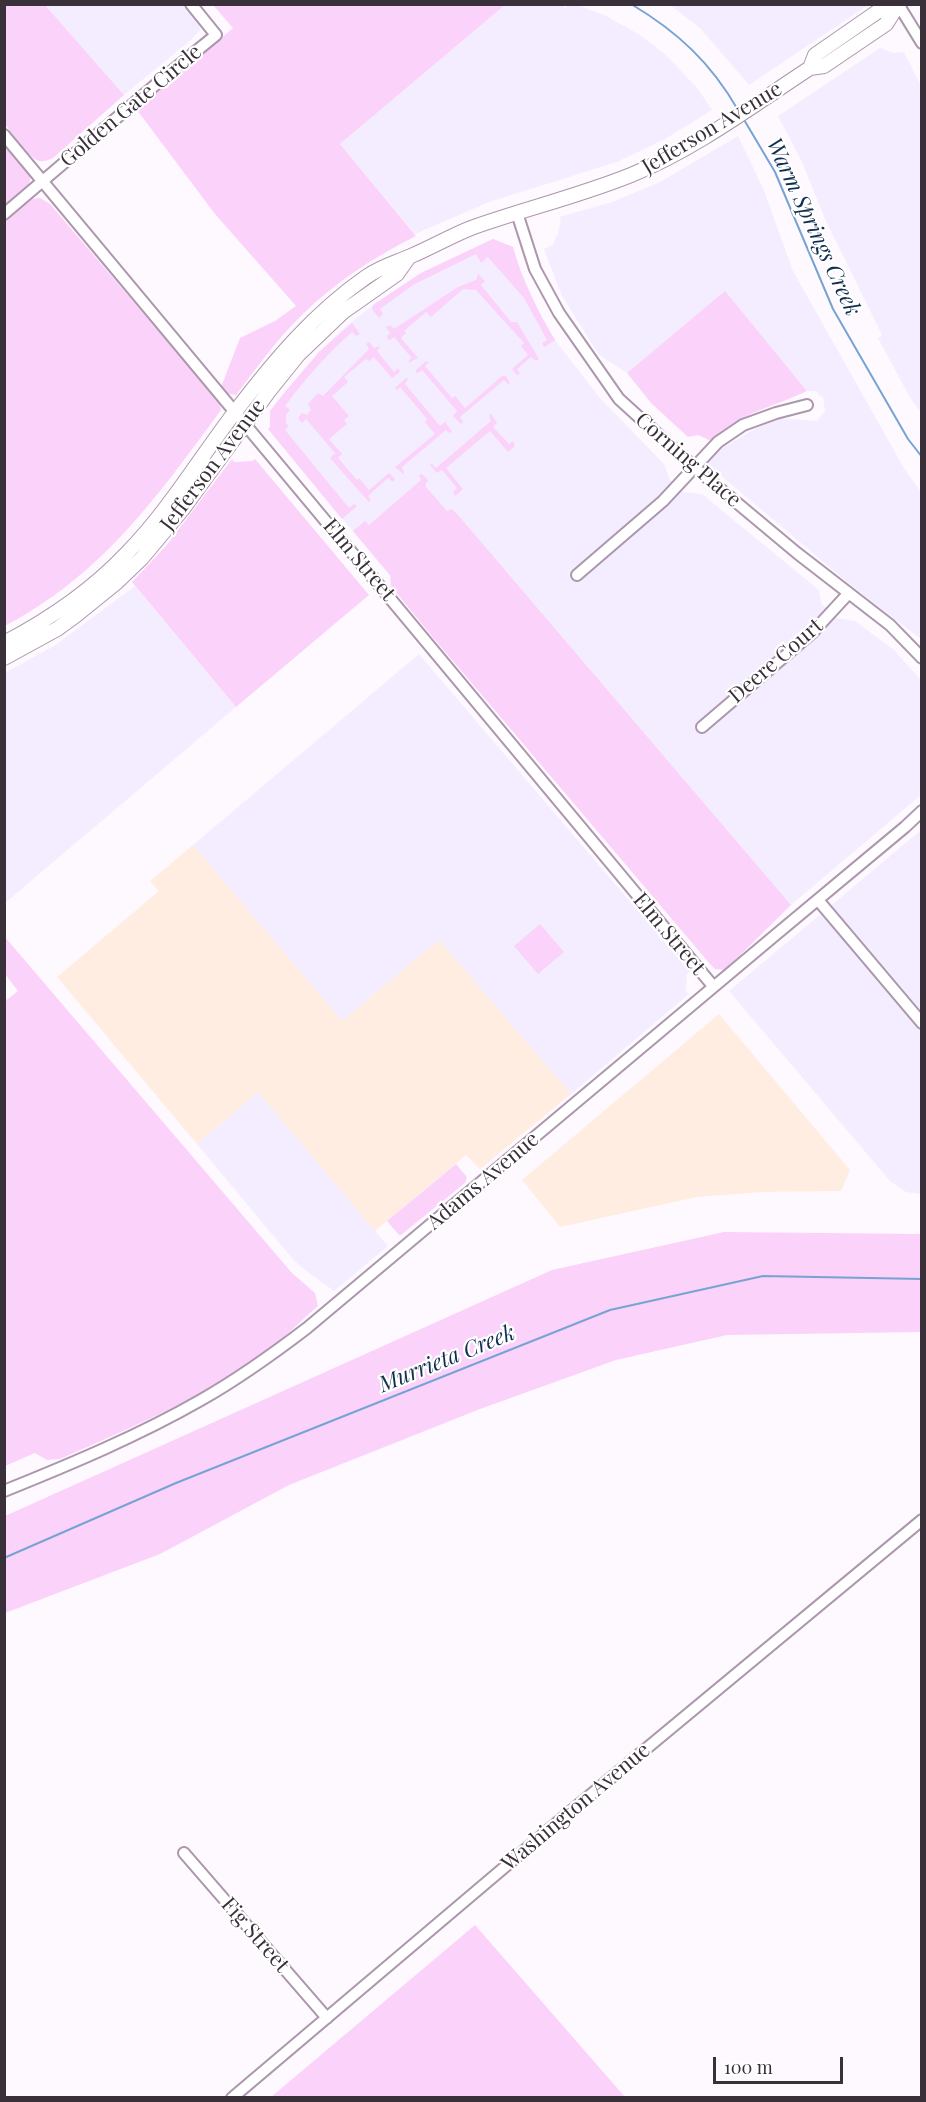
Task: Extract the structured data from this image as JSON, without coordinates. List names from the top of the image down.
{
  "streets": {
    "main road": ["Jefferson Avenue"],
    "street": [
      "Golden Gate Circle",
      "Corning Place",
      "Elm Street",
      "Deere Court",
      "Adams Avenue",
      "Washington Avenue",
      "Fig Street"
    ]
  },
  "crossings": [
    ["Golden Gate Circle", "Elm Street"],
    ["Jefferson Avenue", "Corning Place"],
    ["Jefferson Avenue", "Elm Street"],
    ["Corning Place", "Deere Court"],
    ["Elm Street", "Adams Avenue"],
    ["Washington Avenue", "Fig Street"]
  ],
  "water": ["Warm Springs Creek", "Murrieta Creek"],
  "scale_bar": "100 m"
}
